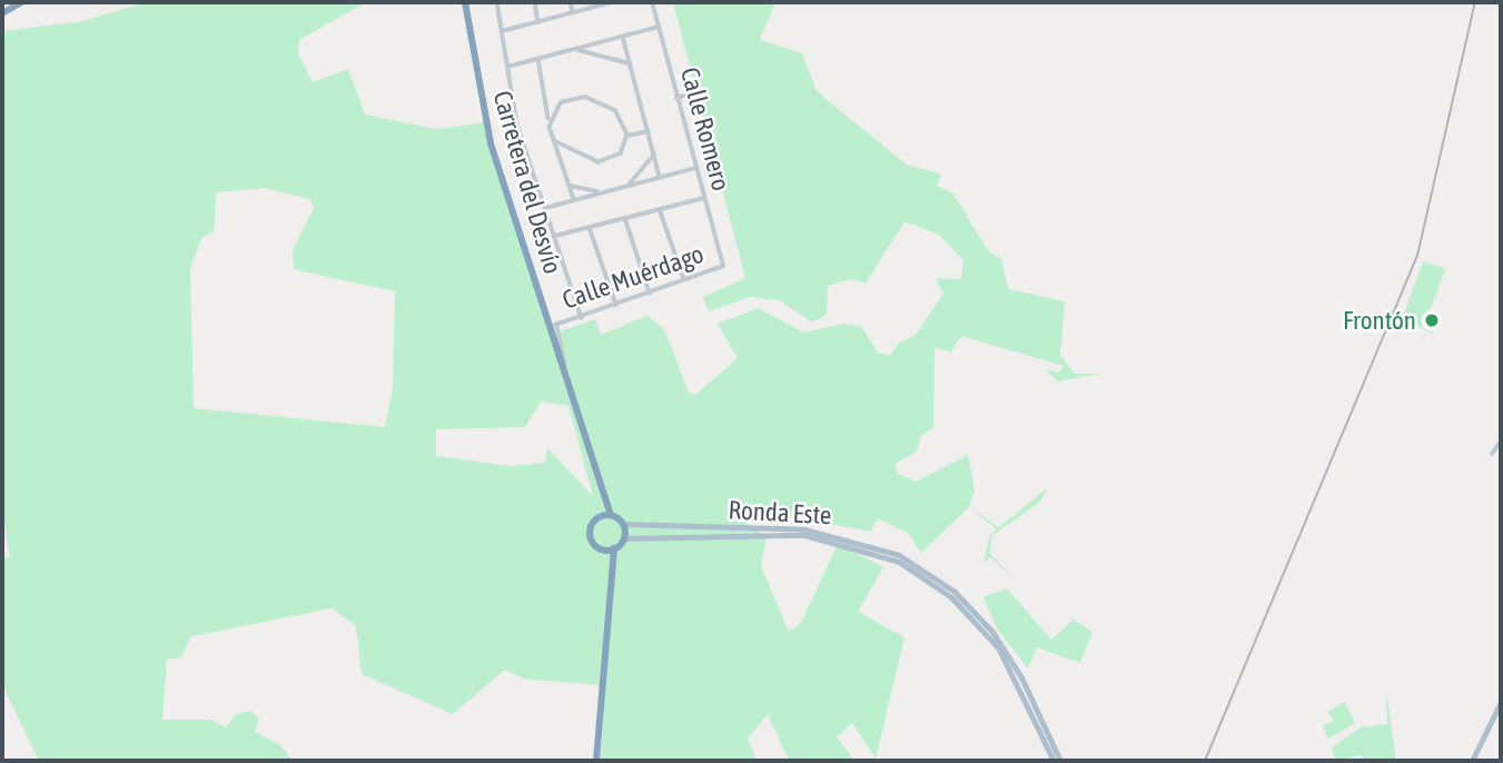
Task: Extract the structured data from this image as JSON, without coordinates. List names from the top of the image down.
{
  "streets": {
    "highway": ["Carretera del Desvío"],
    "main road": ["Ronda Este"],
    "street": ["Calle Romero", "Calle Muérdago"]
  },
  "crossings": [
    ["Calle Romero", "Calle Muérdago"],
    ["Carretera del Desvío", "Calle Muérdago"],
    ["Carretera del Desvío", "Ronda Este"]
  ],
  "places": ["Frontón"]
}
